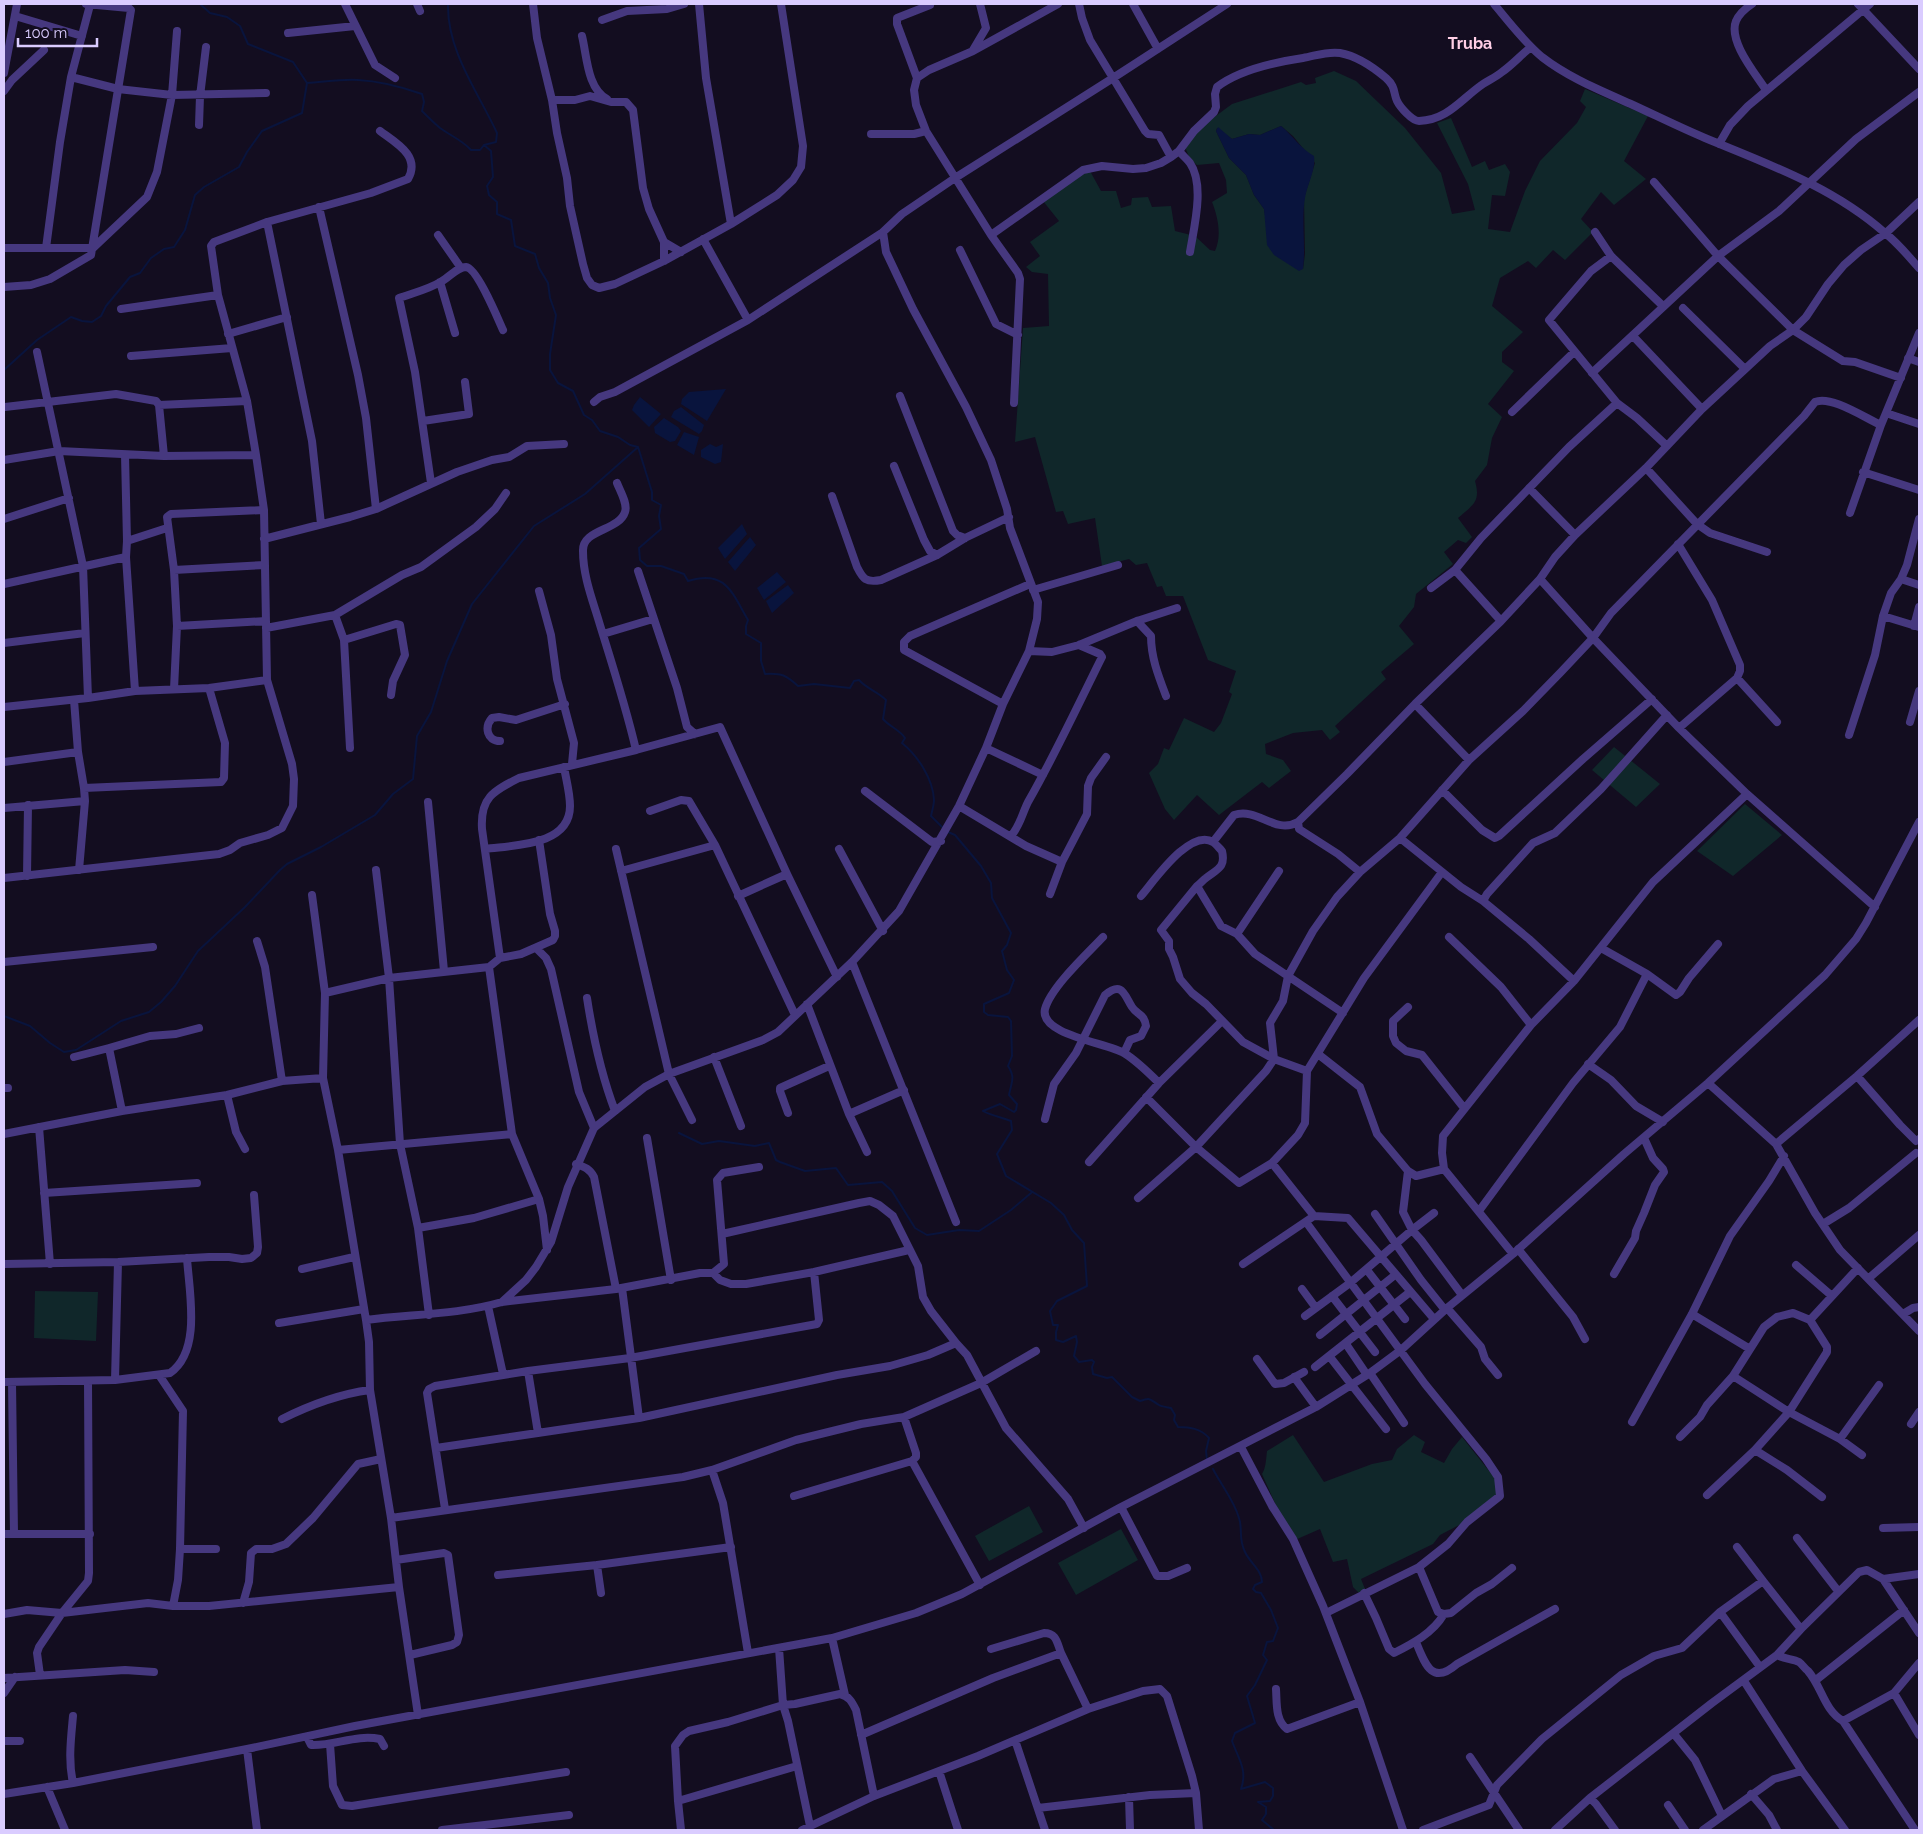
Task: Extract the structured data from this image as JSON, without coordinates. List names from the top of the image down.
{
  "districts": ["Truba"],
  "scale_bar": "100 m"
}
